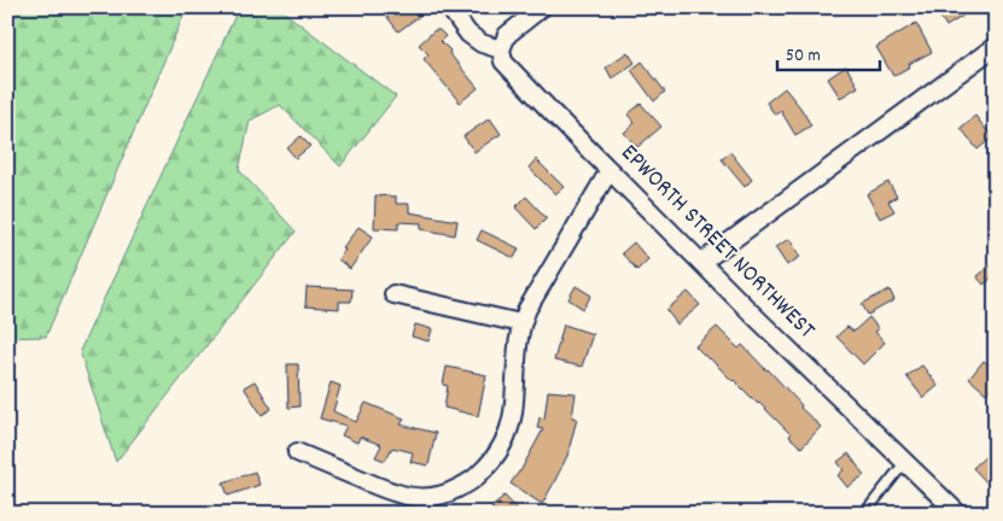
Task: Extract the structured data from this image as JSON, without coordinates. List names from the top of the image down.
{
  "streets": {
    "street": ["EPWORTH STREET NORTHWEST"]
  },
  "scale_bar": "50 m"
}
